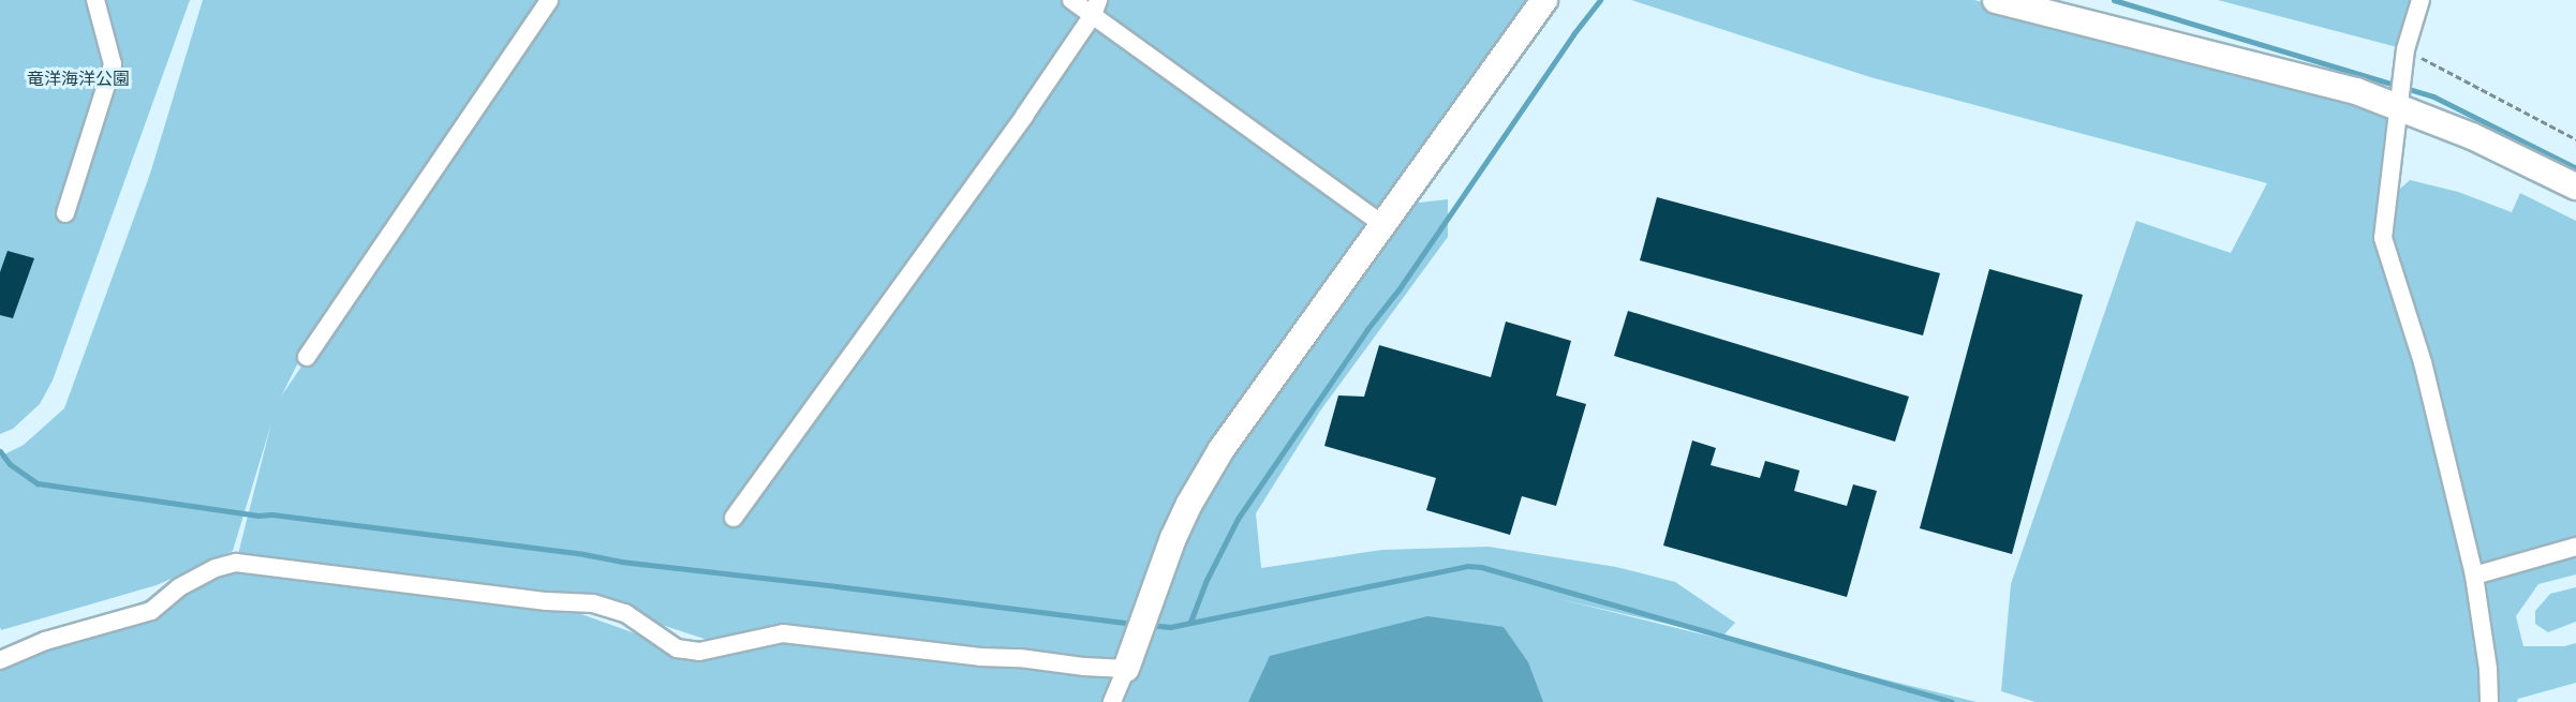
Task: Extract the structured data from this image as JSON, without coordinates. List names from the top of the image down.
{
  "parks": ["竜洋海洋公園"]
}
